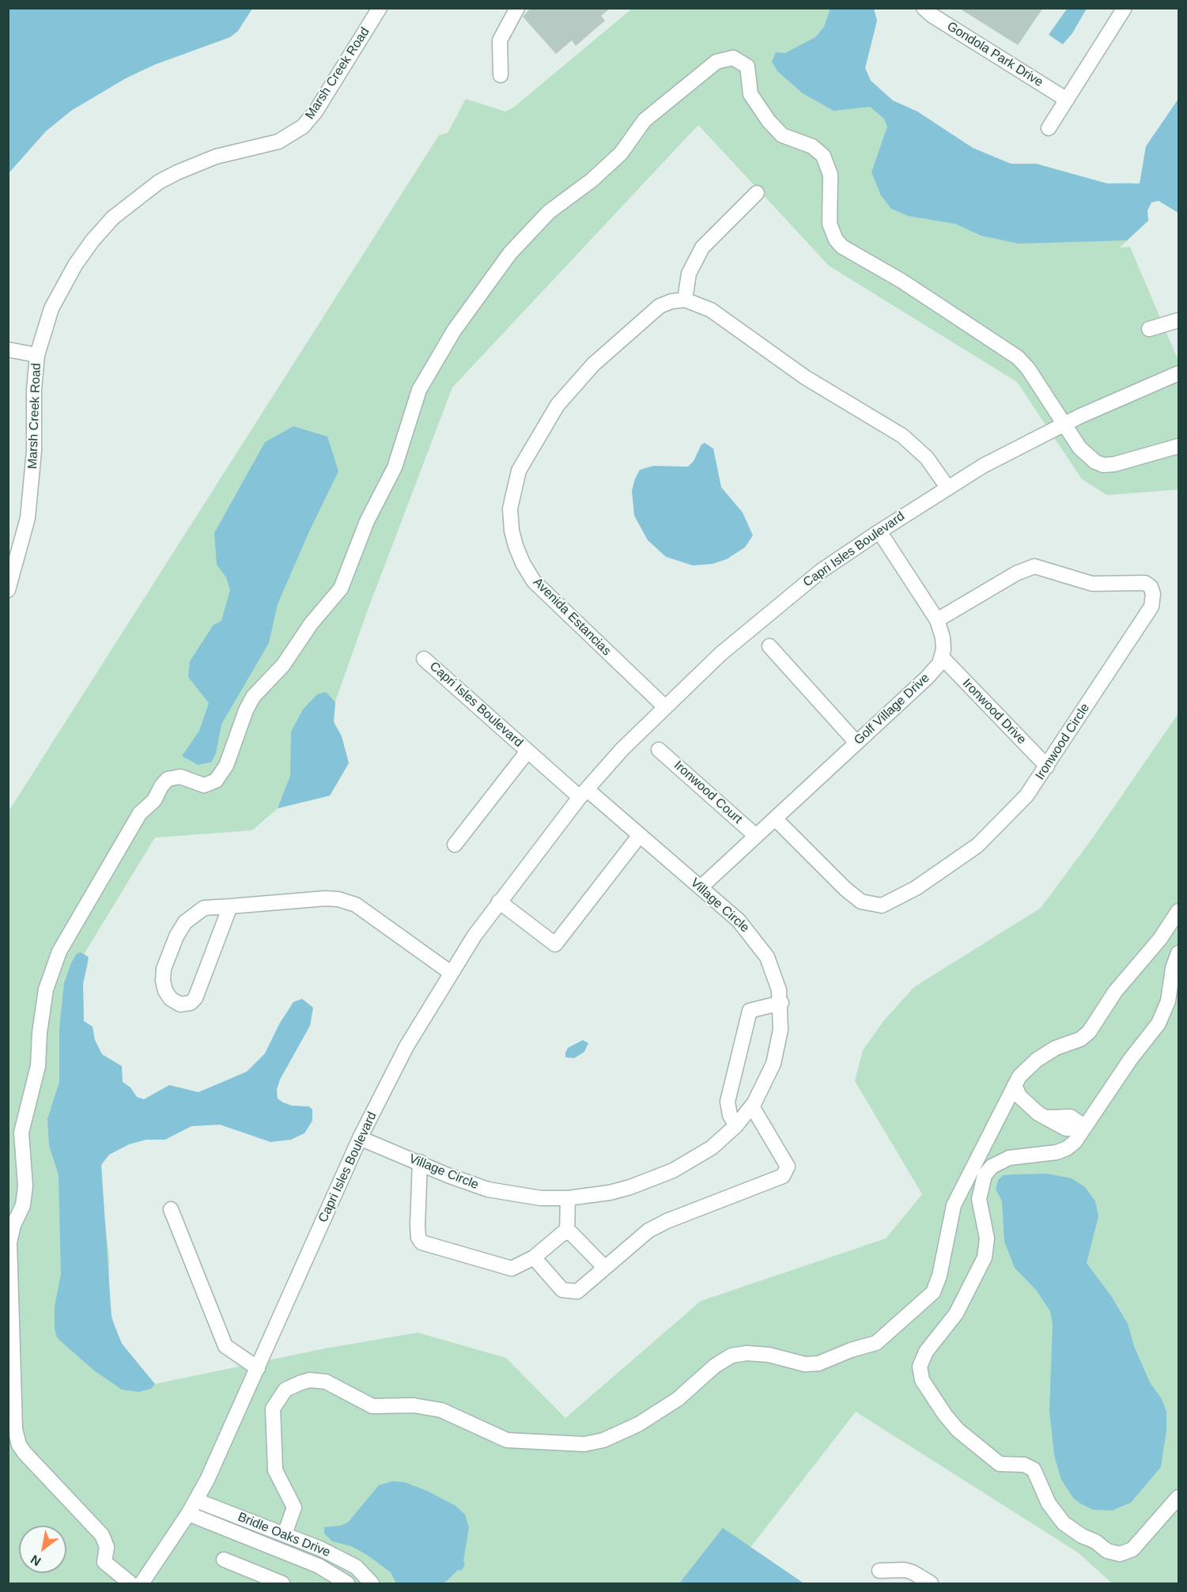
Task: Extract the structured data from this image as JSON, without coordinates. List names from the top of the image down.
{
  "streets": {
    "street": [
      "Gondola Park Drive",
      "Marsh Creek Road",
      "Capri Isles Boulevard",
      "Avenida Estancias",
      "Golf Village Drive",
      "Ironwood Drive",
      "Ironwood Circle",
      "Ironwood Court",
      "Village Circle",
      "Bridle Oaks Drive"
    ]
  },
  "crossings": [
    ["Capri Isles Boulevard", "Avenida Estancias"],
    ["Capri Isles Boulevard", "Village Circle"],
    ["Capri Isles Boulevard", "Bridle Oaks Drive"],
    ["Golf Village Drive", "Ironwood Drive"],
    ["Golf Village Drive", "Ironwood Circle"],
    ["Ironwood Drive", "Ironwood Circle"]
  ],
  "north": "bottom left"
}
